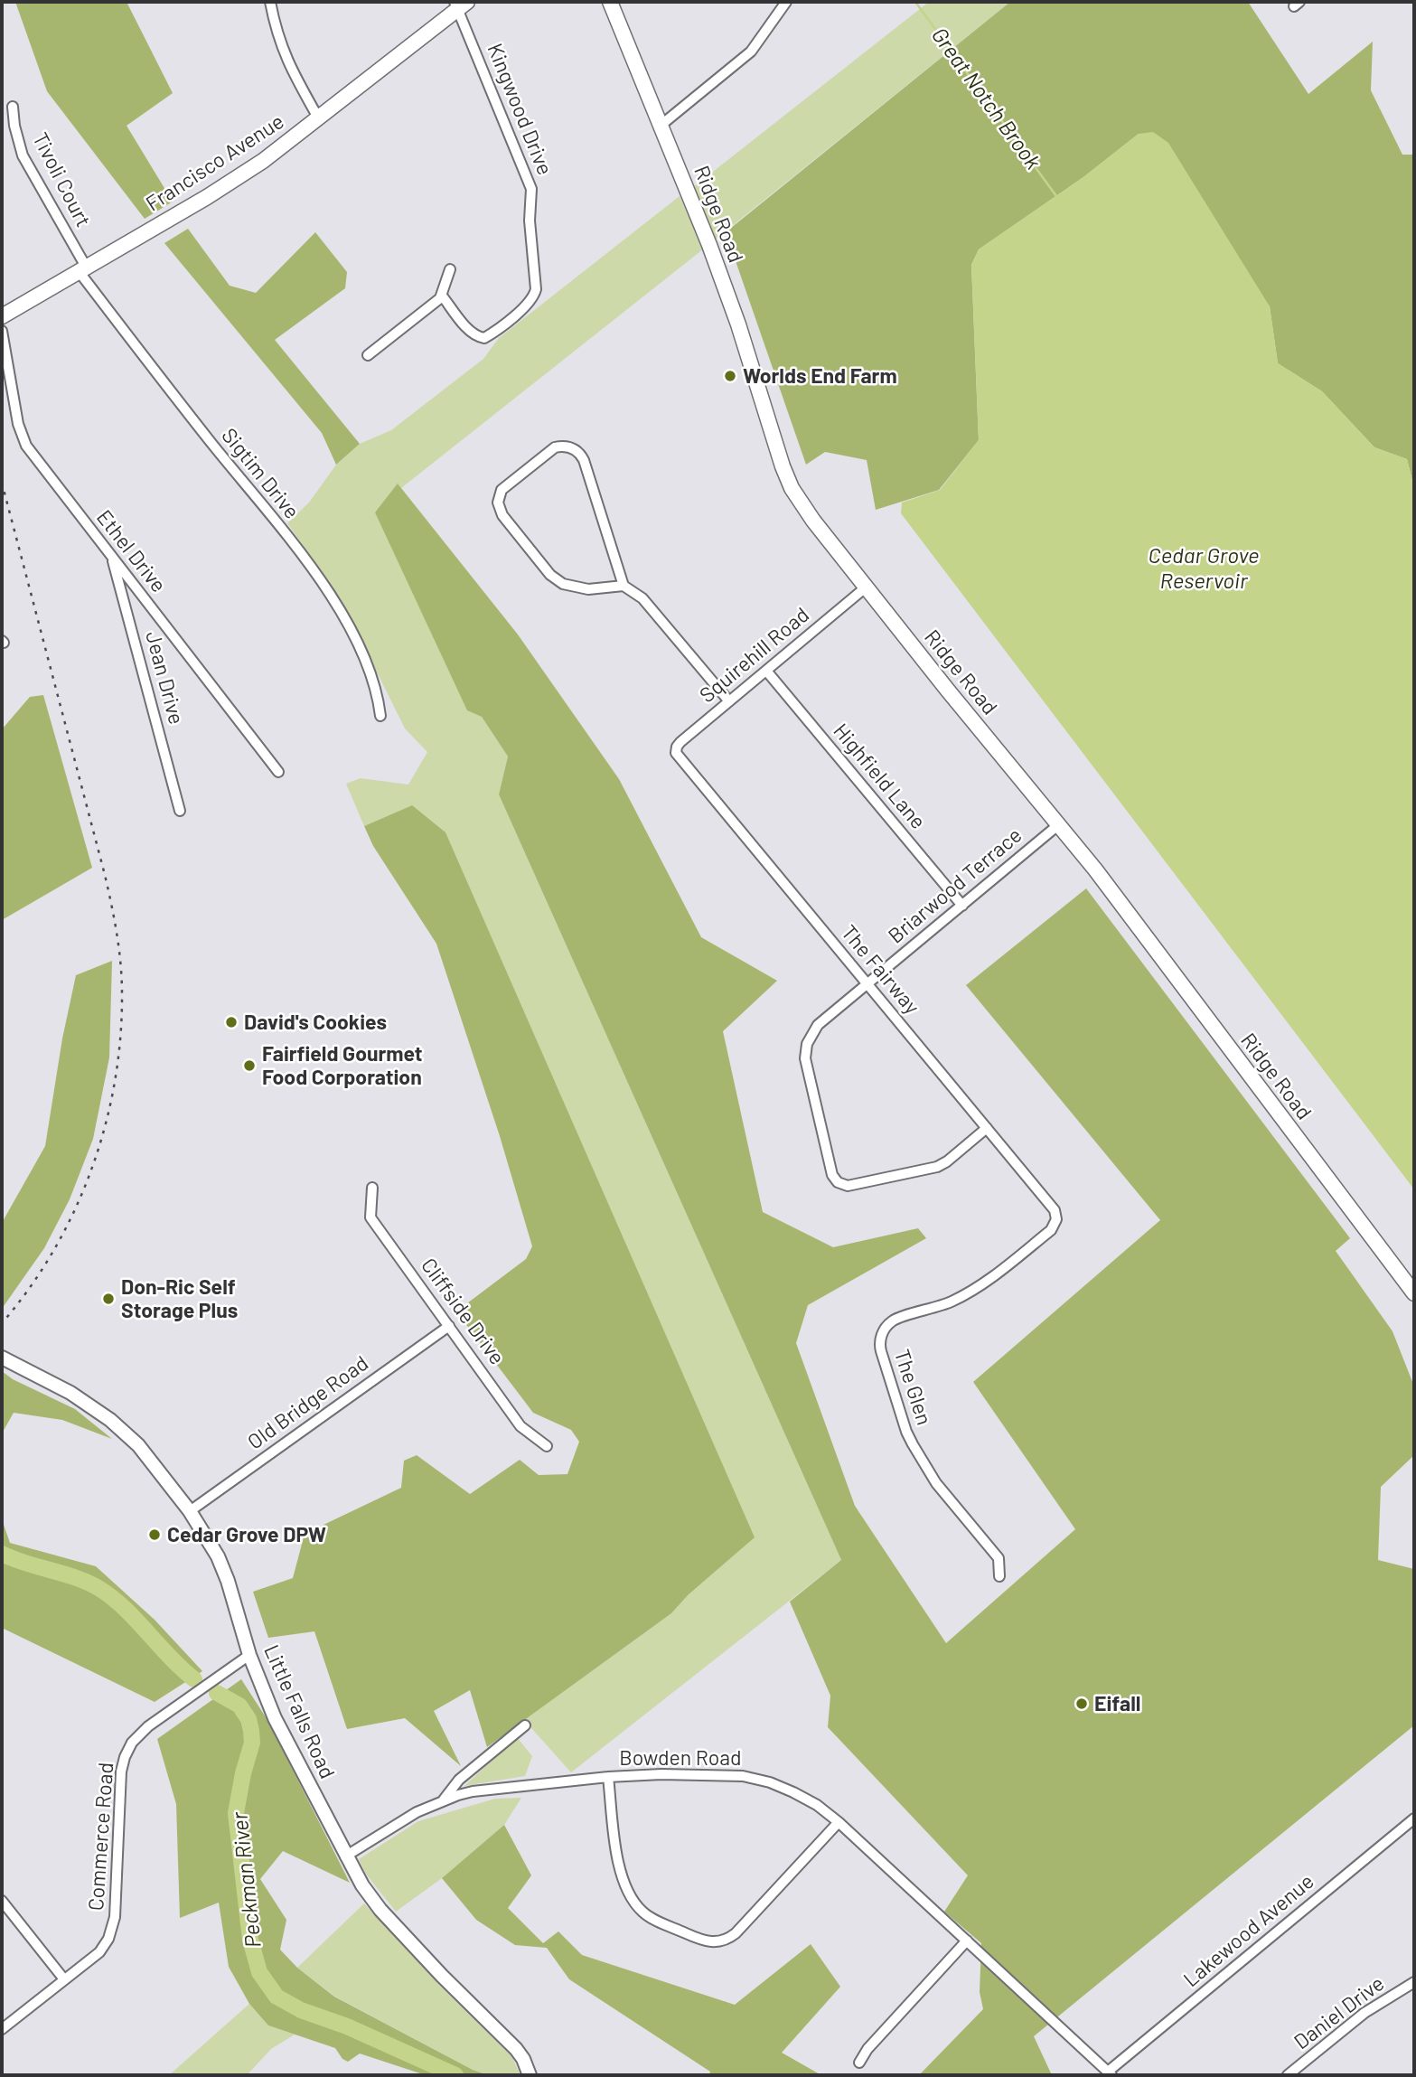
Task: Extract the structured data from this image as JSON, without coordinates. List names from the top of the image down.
{
  "streets": {
    "main road": ["Francisco Avenue", "Ridge Road"],
    "street": [
      "Kingwood Drive",
      "Tivoli Court",
      "Sigtim Drive",
      "Ethel Drive",
      "Squirehill Road",
      "Jean Drive",
      "Highfield Lane",
      "Briarwood Terrace",
      "The Fairway",
      "Cliffside Drive",
      "The Glen",
      "Old Bridge Road",
      "Little Falls Road",
      "Bowden Road",
      "Commerce Road",
      "Lakewood Avenue",
      "Daniel Drive"
    ]
  },
  "crossings": [
    ["Kingwood Drive", "Francisco Avenue"],
    ["Francisco Avenue", "Tivoli Court"],
    ["Francisco Avenue", "Sigtim Drive"],
    ["Tivoli Court", "Sigtim Drive"],
    ["Ridge Road", "Squirehill Road"],
    ["Ridge Road", "Briarwood Terrace"],
    ["Ethel Drive", "Jean Drive"],
    ["Squirehill Road", "Highfield Lane"],
    ["Squirehill Road", "The Fairway"],
    ["Highfield Lane", "Briarwood Terrace"],
    ["Briarwood Terrace", "The Fairway"],
    ["The Fairway", "The Glen"],
    ["Cliffside Drive", "Old Bridge Road"],
    ["Old Bridge Road", "Little Falls Road"],
    ["Little Falls Road", "Bowden Road"],
    ["Little Falls Road", "Commerce Road"],
    ["Bowden Road", "Lakewood Avenue"]
  ],
  "water": ["Great Notch Brook", "Cedar Grove Reservoir", "Peckman River"],
  "places": [
    "Worlds End Farm",
    "David's Cookies",
    "Fairfield Gourmet Food Corporation",
    "Don-Ric Self Storage Plus",
    "Cedar Grove DPW",
    "Eifall"
  ]
}
